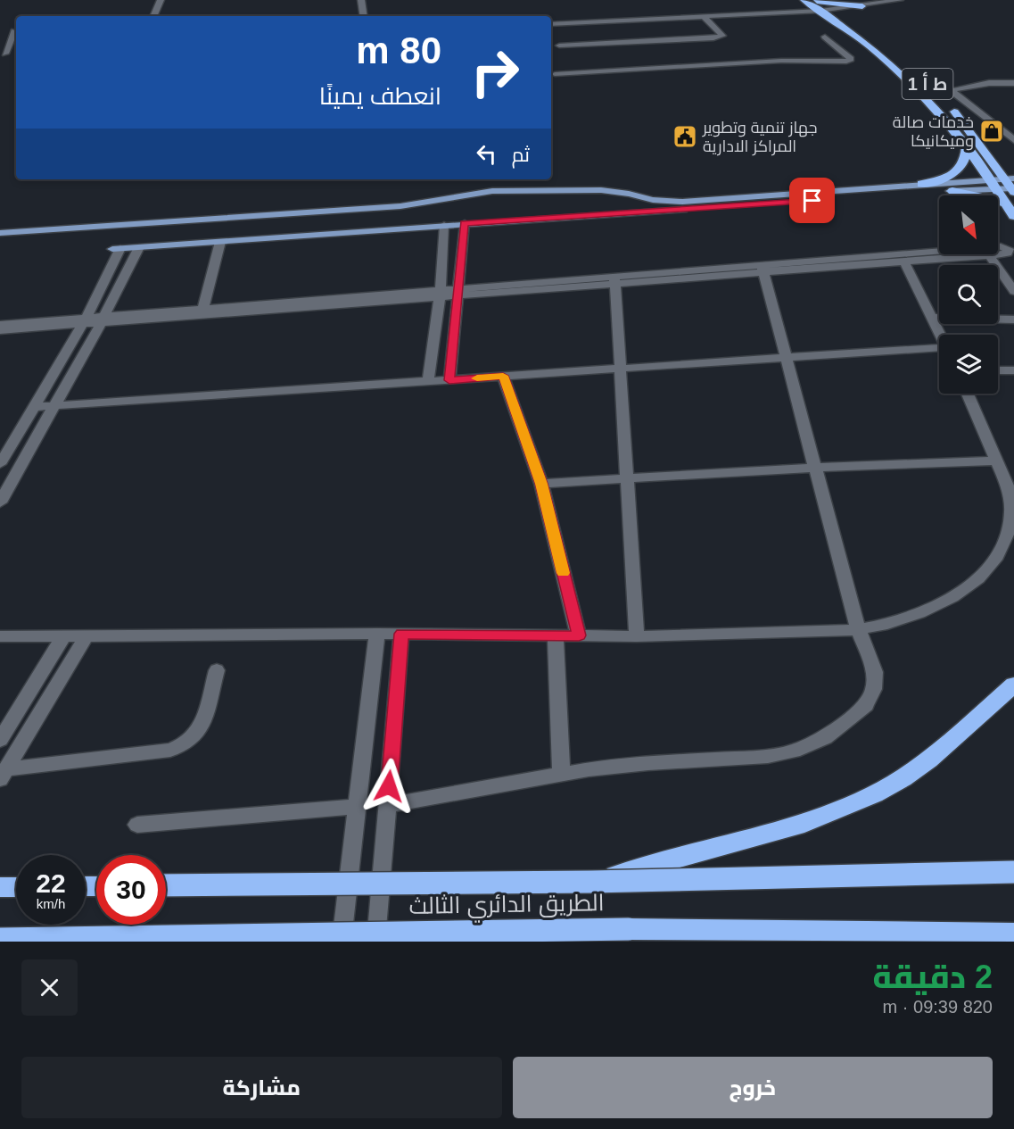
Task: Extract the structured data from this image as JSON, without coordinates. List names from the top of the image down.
{
  "streets": {
    "highway": ["ط أ 1", "الطريق الدائري الثالث"]
  },
  "places": {
    "shop": ["خدمات صالة وميكانيكا"],
    "public building": ["جهاز تنمية وتطوير المراكز الادارية"]
  },
  "north": "bottom right",
  "page": {
    "turn": ["80 m", "انعطف يمينًا"],
    "then": "ثم",
    "speed": "22 km/h",
    "limit": "30",
    "heading": ["2 دقيقة", "820 m · 09:39"],
    "buttons": ["خروج", "مشاركة"]
  }
}
